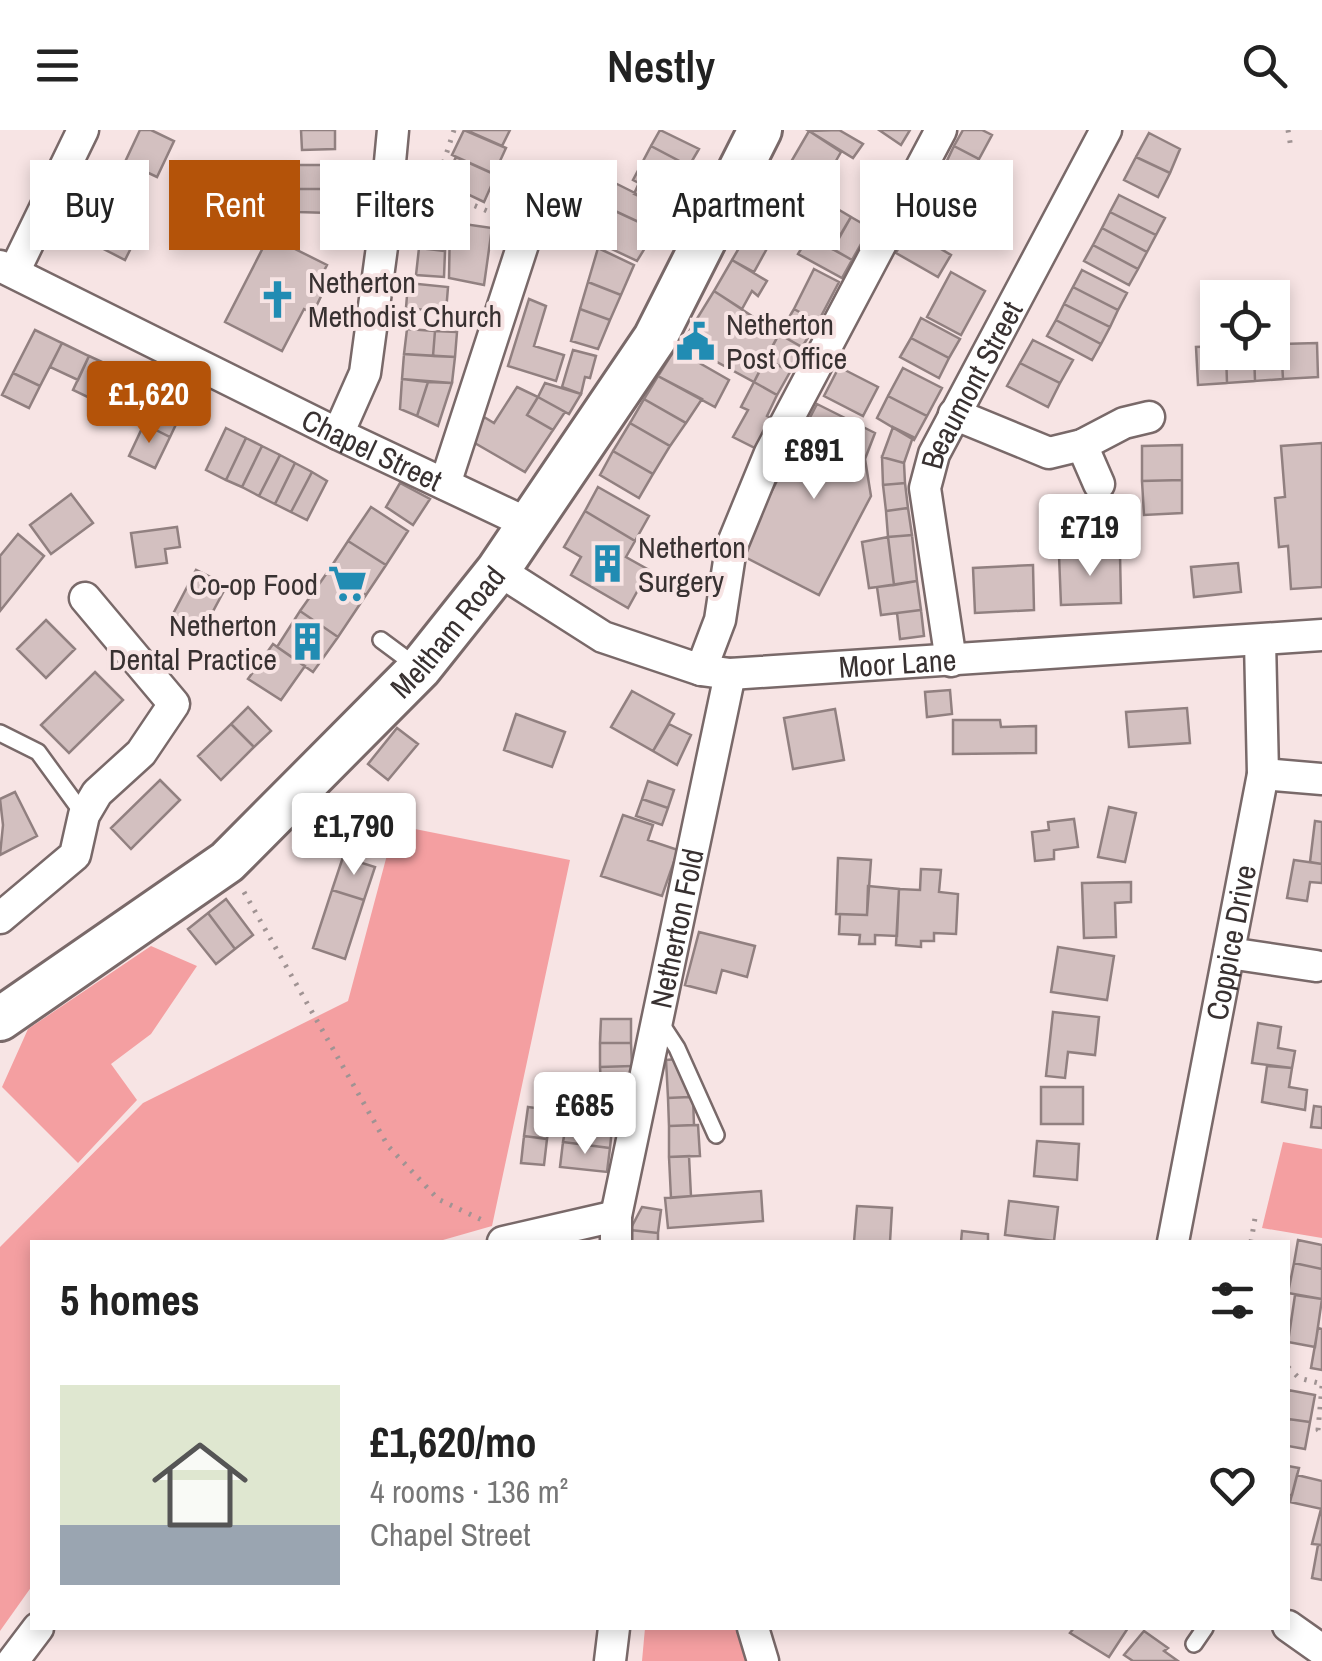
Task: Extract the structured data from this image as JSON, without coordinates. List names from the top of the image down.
{
  "streets": {
    "main road": ["Meltham Road"],
    "street": [
      "Beaumont Street",
      "Chapel Street",
      "Moor Lane",
      "Netherton Fold",
      "Coppice Drive"
    ]
  },
  "crossings": [
    ["Beaumont Street", "Moor Lane"],
    ["Chapel Street", "Meltham Road"],
    ["Meltham Road", "Moor Lane"],
    ["Moor Lane", "Netherton Fold"],
    ["Moor Lane", "Coppice Drive"]
  ],
  "places": {
    "church": ["Netherton Methodist Church"],
    "public building": ["Netherton Post Office"],
    "building": ["Netherton Surgery", "Netherton Dental Practice"],
    "supermarket": ["Co-op Food"]
  },
  "page": {
    "header": "Nestly",
    "chip": [
      "Buy",
      "Rent",
      "Filters",
      "New",
      "Apartment",
      "House"
    ],
    "price": [
      "£1,620",
      "£891",
      "£719",
      "£1,790",
      "£685"
    ],
    "heading": "5 homes",
    "list": [
      {
        "name": "£1,620/mo",
        "note": "4 rooms · 136 m² · Chapel Street"
      }
    ]
  }
}
